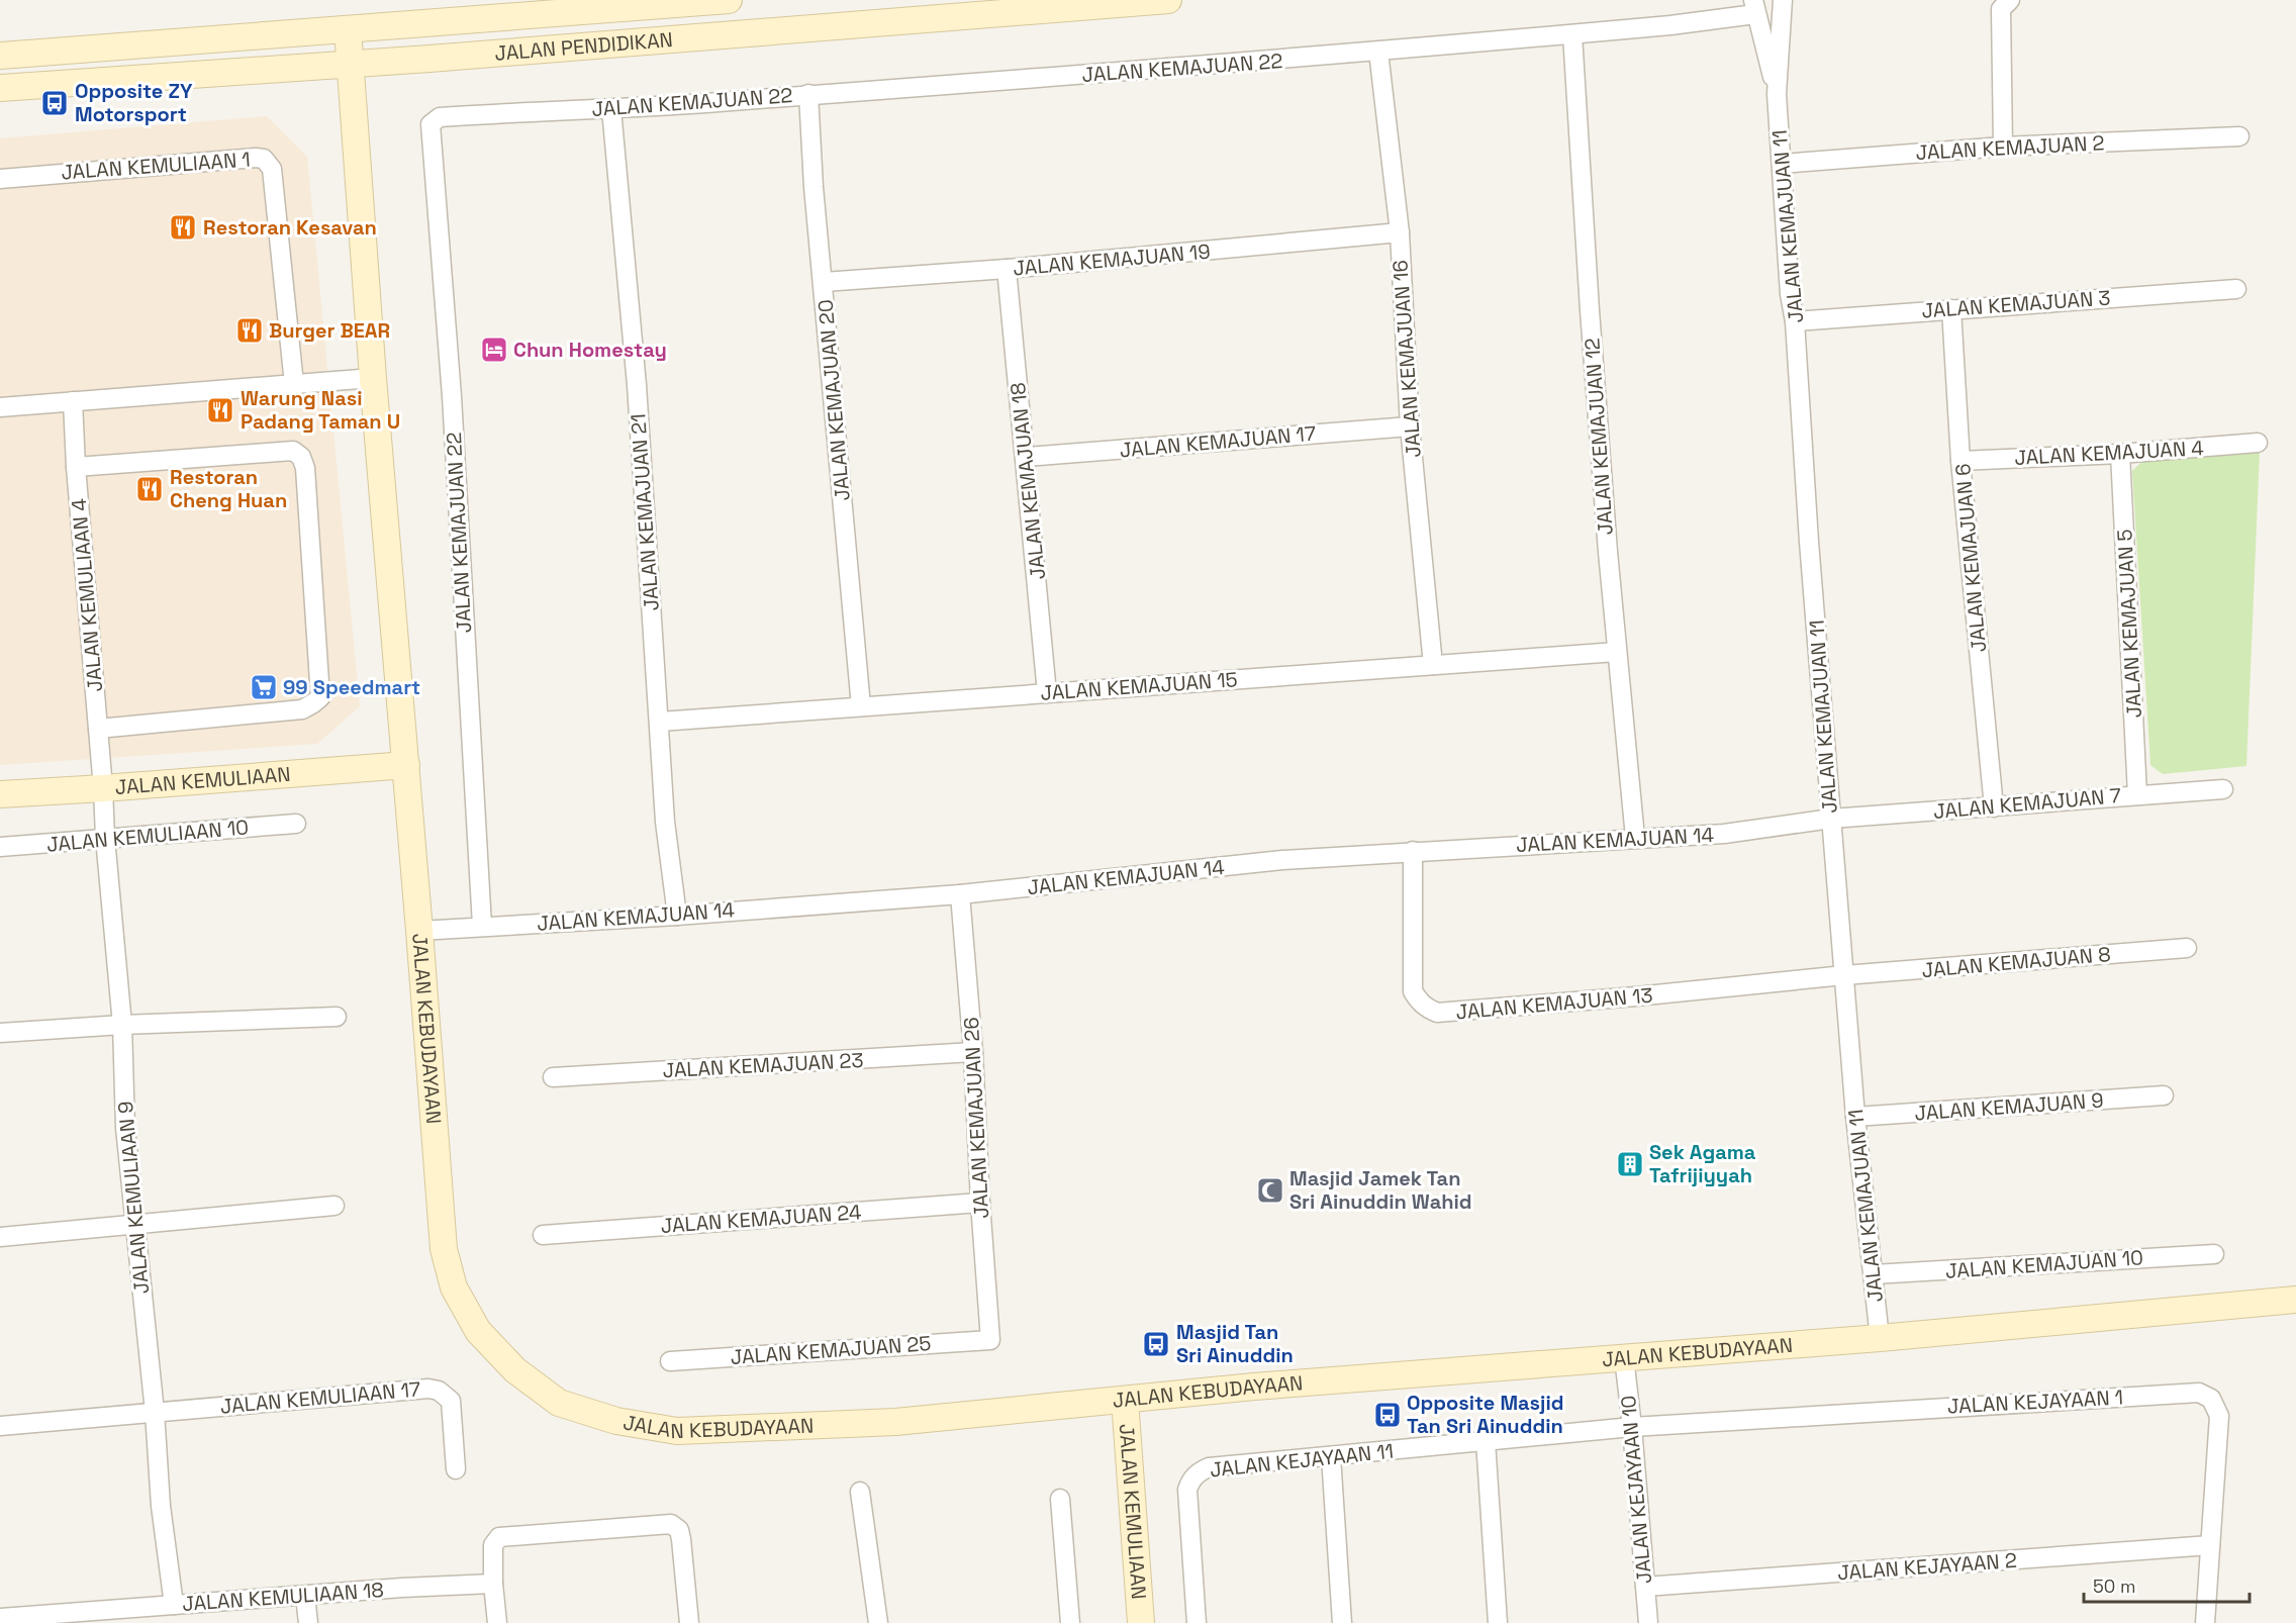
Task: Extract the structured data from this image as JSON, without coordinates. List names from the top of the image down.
{
  "streets": {
    "street": [
      "JALAN PENDIDIKAN",
      "JALAN KEMAJUAN 22",
      "JALAN KEMAJUAN 2",
      "JALAN KEMULIAAN 1",
      "JALAN KEMAJUAN 11",
      "JALAN KEMAJUAN 19",
      "JALAN KEMAJUAN 3",
      "JALAN KEMAJUAN 16",
      "JALAN KEMAJUAN 20",
      "JALAN KEMAJUAN 12",
      "JALAN KEMAJUAN 17",
      "JALAN KEMAJUAN 4",
      "JALAN KEMAJUAN 18",
      "JALAN KEMAJUAN 21",
      "JALAN KEMAJUAN 6",
      "JALAN KEMULIAAN 4",
      "JALAN KEMAJUAN 5",
      "JALAN KEMAJUAN 15",
      "JALAN KEMULIAAN",
      "JALAN KEMAJUAN 7",
      "JALAN KEMULIAAN 10",
      "JALAN KEMAJUAN 14",
      "JALAN KEMAJUAN 8",
      "JALAN KEMAJUAN 13",
      "JALAN KEBUDAYAAN",
      "JALAN KEMAJUAN 23",
      "JALAN KEMAJUAN 9",
      "JALAN KEMAJUAN 26",
      "JALAN KEMULIAAN 9",
      "JALAN KEMAJUAN 24",
      "JALAN KEMAJUAN 10",
      "JALAN KEMAJUAN 25",
      "JALAN KEMULIAAN 17",
      "JALAN KEJAYAAN 1",
      "JALAN KEJAYAAN 11",
      "JALAN KEJAYAAN 10",
      "JALAN KEJAYAAN 2",
      "JALAN KEMULIAAN 18"
    ]
  },
  "crossings": [
    ["JALAN PENDIDIKAN", "JALAN KEBUDAYAAN"],
    ["JALAN KEMAJUAN 22", "JALAN KEMAJUAN 11"],
    ["JALAN KEMAJUAN 22", "JALAN KEMAJUAN 16"],
    ["JALAN KEMAJUAN 22", "JALAN KEMAJUAN 20"],
    ["JALAN KEMAJUAN 22", "JALAN KEMAJUAN 12"],
    ["JALAN KEMAJUAN 22", "JALAN KEMAJUAN 21"],
    ["JALAN KEMAJUAN 22", "JALAN KEMAJUAN 14"],
    ["JALAN KEMAJUAN 2", "JALAN KEMAJUAN 11"],
    ["JALAN KEMAJUAN 11", "JALAN KEMAJUAN 3"],
    ["JALAN KEMAJUAN 11", "JALAN KEMAJUAN 7"],
    ["JALAN KEMAJUAN 11", "JALAN KEMAJUAN 14"],
    ["JALAN KEMAJUAN 11", "JALAN KEMAJUAN 8"],
    ["JALAN KEMAJUAN 11", "JALAN KEMAJUAN 13"],
    ["JALAN KEMAJUAN 11", "JALAN KEBUDAYAAN"],
    ["JALAN KEMAJUAN 11", "JALAN KEMAJUAN 9"],
    ["JALAN KEMAJUAN 11", "JALAN KEMAJUAN 10"],
    ["JALAN KEMAJUAN 19", "JALAN KEMAJUAN 16"],
    ["JALAN KEMAJUAN 19", "JALAN KEMAJUAN 20"],
    ["JALAN KEMAJUAN 19", "JALAN KEMAJUAN 18"],
    ["JALAN KEMAJUAN 3", "JALAN KEMAJUAN 6"],
    ["JALAN KEMAJUAN 16", "JALAN KEMAJUAN 17"],
    ["JALAN KEMAJUAN 16", "JALAN KEMAJUAN 15"],
    ["JALAN KEMAJUAN 20", "JALAN KEMAJUAN 15"],
    ["JALAN KEMAJUAN 12", "JALAN KEMAJUAN 15"],
    ["JALAN KEMAJUAN 12", "JALAN KEMAJUAN 14"],
    ["JALAN KEMAJUAN 17", "JALAN KEMAJUAN 18"],
    ["JALAN KEMAJUAN 4", "JALAN KEMAJUAN 6"],
    ["JALAN KEMAJUAN 4", "JALAN KEMAJUAN 5"],
    ["JALAN KEMAJUAN 18", "JALAN KEMAJUAN 15"],
    ["JALAN KEMAJUAN 21", "JALAN KEMAJUAN 15"],
    ["JALAN KEMAJUAN 21", "JALAN KEMAJUAN 14"],
    ["JALAN KEMAJUAN 6", "JALAN KEMAJUAN 7"],
    ["JALAN KEMULIAAN 4", "JALAN KEMULIAAN"],
    ["JALAN KEMULIAAN 4", "JALAN KEMULIAAN 9"],
    ["JALAN KEMAJUAN 5", "JALAN KEMAJUAN 7"],
    ["JALAN KEMULIAAN", "JALAN KEBUDAYAAN"],
    ["JALAN KEMULIAAN", "JALAN KEMULIAAN 9"],
    ["JALAN KEMAJUAN 7", "JALAN KEMAJUAN 14"],
    ["JALAN KEMULIAAN 10", "JALAN KEMULIAAN 9"],
    ["JALAN KEMAJUAN 14", "JALAN KEMAJUAN 13"],
    ["JALAN KEMAJUAN 14", "JALAN KEBUDAYAAN"],
    ["JALAN KEMAJUAN 14", "JALAN KEMAJUAN 26"],
    ["JALAN KEMAJUAN 8", "JALAN KEMAJUAN 13"],
    ["JALAN KEBUDAYAAN", "JALAN KEJAYAAN 10"],
    ["JALAN KEMAJUAN 23", "JALAN KEMAJUAN 26"],
    ["JALAN KEMAJUAN 26", "JALAN KEMAJUAN 24"],
    ["JALAN KEMAJUAN 26", "JALAN KEMAJUAN 25"],
    ["JALAN KEMULIAAN 9", "JALAN KEMULIAAN 17"],
    ["JALAN KEMULIAAN 9", "JALAN KEMULIAAN 18"],
    ["JALAN KEJAYAAN 1", "JALAN KEJAYAAN 11"],
    ["JALAN KEJAYAAN 1", "JALAN KEJAYAAN 10"],
    ["JALAN KEJAYAAN 1", "JALAN KEJAYAAN 2"],
    ["JALAN KEJAYAAN 11", "JALAN KEJAYAAN 10"],
    ["JALAN KEJAYAAN 10", "JALAN KEJAYAAN 2"]
  ],
  "places": {
    "bus stop": ["Opposite ZY Motorsport", "Masjid Tan Sri Ainuddin", "Opposite Masjid Tan Sri Ainuddin"],
    "restaurant": [
      "Restoran Kesavan",
      "Burger BEAR",
      "Warung Nasi Padang Taman U",
      "Restoran Cheng Huan"
    ],
    "hotel": ["Chun Homestay"],
    "supermarket": ["99 Speedmart"],
    "building": ["Sek Agama Tafrijiyyah"],
    "mosque": ["Masjid Jamek Tan Sri Ainuddin Wahid"]
  },
  "scale_bar": "50 m"
}
